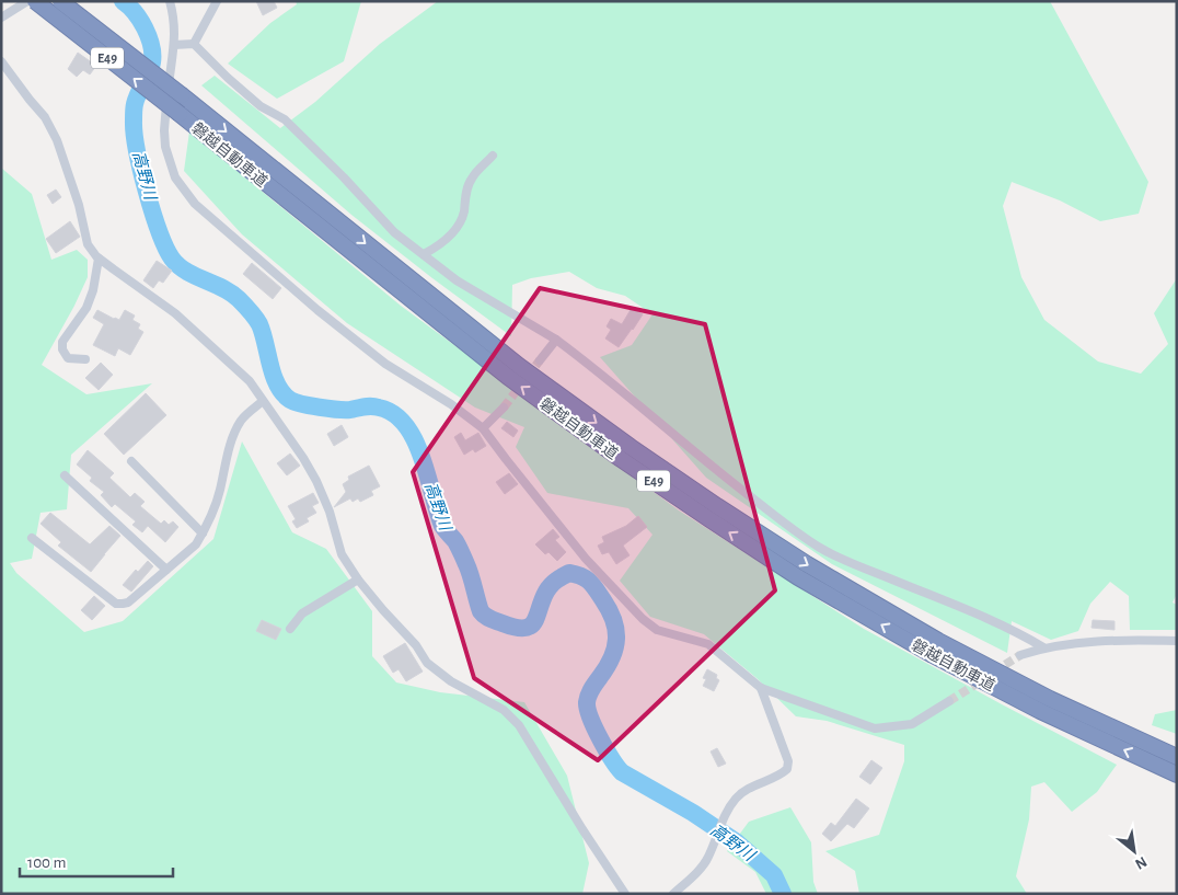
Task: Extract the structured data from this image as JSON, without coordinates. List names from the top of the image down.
{
  "streets": {
    "highway": ["E49", "磐越自動車道"]
  },
  "water": ["高野川"],
  "scale_bar": "100 m",
  "north": "bottom right"
}
